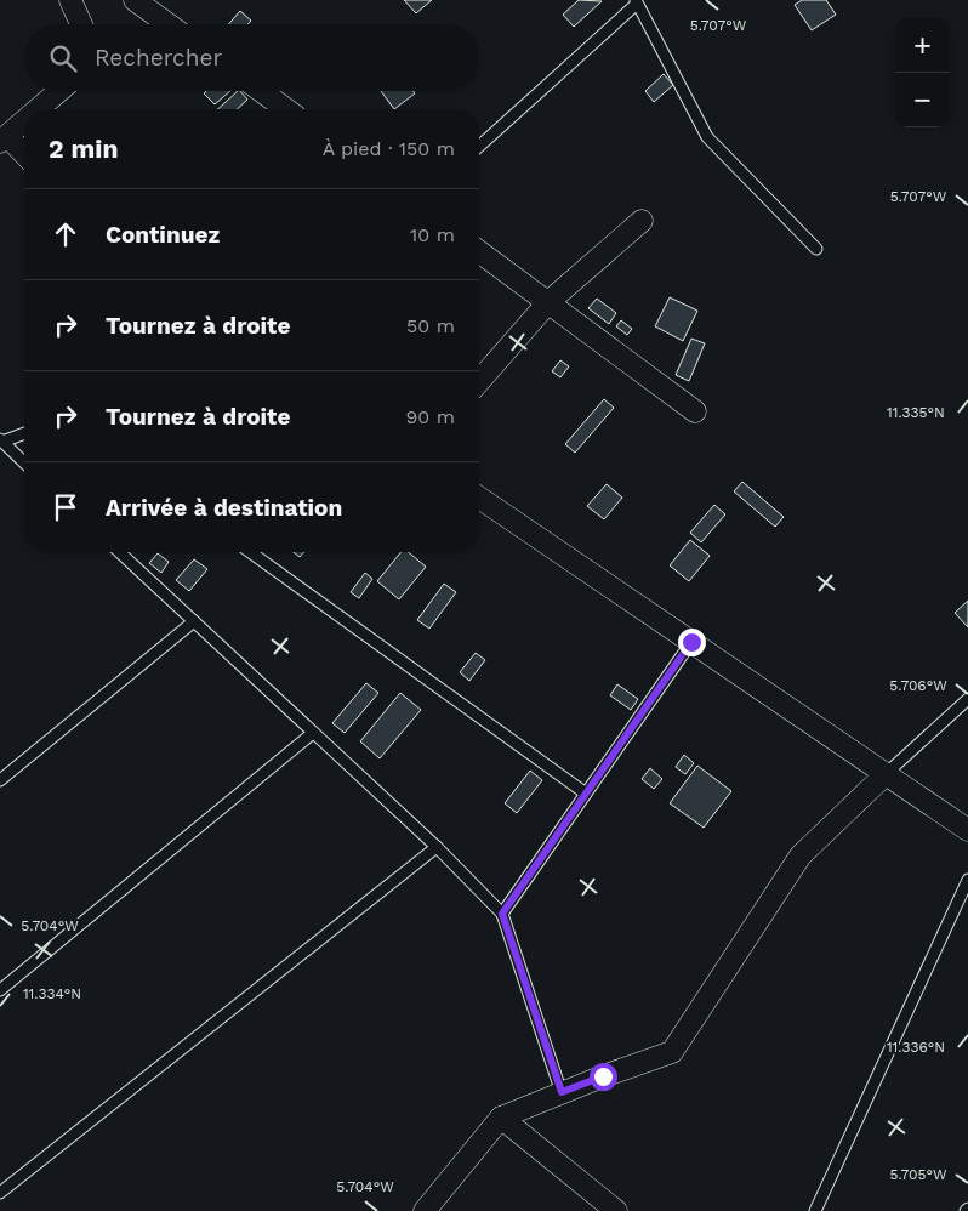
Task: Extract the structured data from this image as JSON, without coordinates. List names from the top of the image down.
{
  "page": {
    "map_buttons": ["+", "−"],
    "search": "Rechercher",
    "heading": ["2 min", "À pied · 150 m"],
    "list": [
      ["Continuez", "10 m"],
      ["Tournez à droite", "50 m"],
      ["Tournez à droite", "90 m"],
      "Arrivée à destination"
    ]
  },
  "coordinates": [
    "5.707°W",
    "11.335°N",
    "5.706°W",
    "5.704°W",
    "11.334°N",
    "11.336°N",
    "5.705°W"
  ]
}
